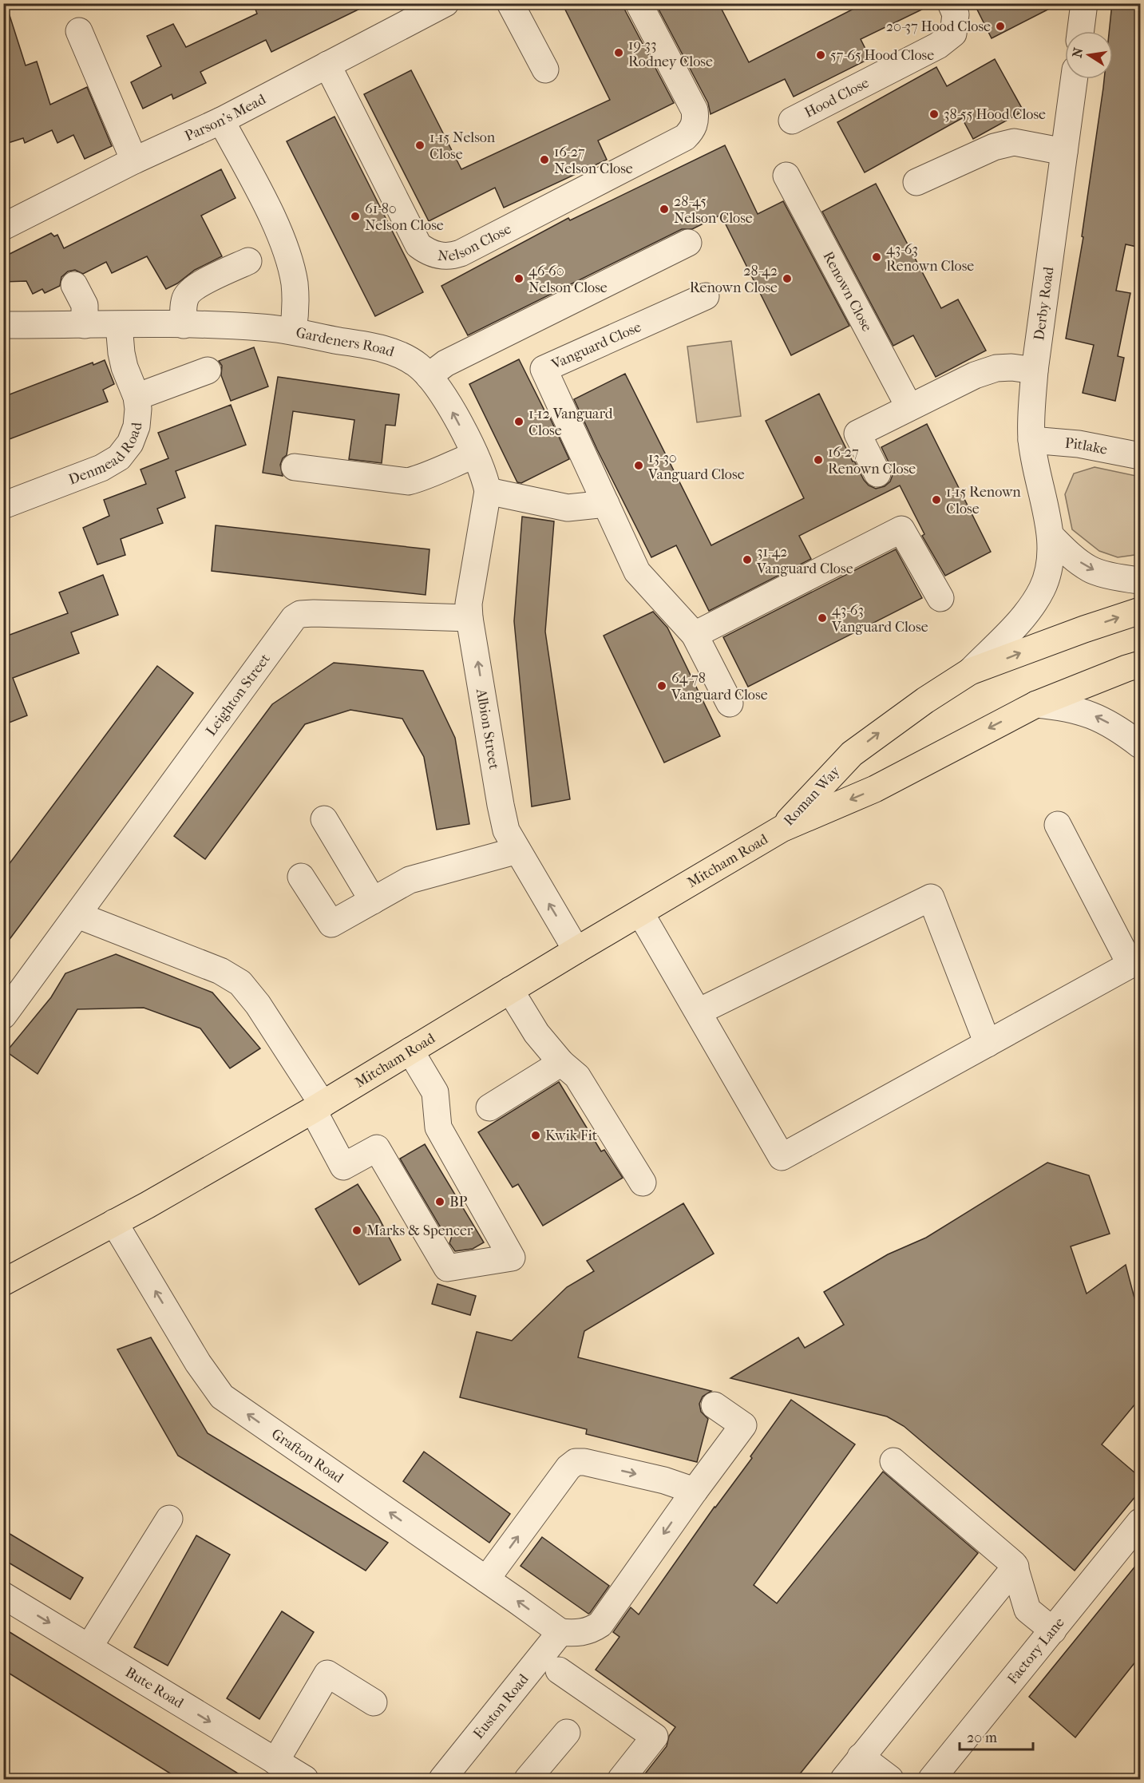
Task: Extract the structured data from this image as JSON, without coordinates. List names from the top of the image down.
{
  "streets": {
    "main road": ["Roman Way", "Mitcham Road"],
    "street": [
      "Hood Close",
      "Parson's Mead",
      "Nelson Close",
      "Renown Close",
      "Derby Road",
      "Gardeners Road",
      "Vanguard Close",
      "Pitlake",
      "Denmead Road",
      "Leighton Street",
      "Albion Street",
      "Grafton Road",
      "Factory Lane",
      "Bute Road",
      "Euston Road"
    ]
  },
  "crossings": [
    ["Parson's Mead", "Nelson Close"],
    ["Parson's Mead", "Gardeners Road"],
    ["Derby Road", "Pitlake"],
    ["Derby Road", "Roman Way"],
    ["Gardeners Road", "Albion Street"],
    ["Leighton Street", "Albion Street"],
    ["Albion Street", "Mitcham Road"],
    ["Roman Way", "Mitcham Road"],
    ["Mitcham Road", "Grafton Road"],
    ["Grafton Road", "Euston Road"]
  ],
  "one_way": ["Albion Street", "Grafton Road", "Bute Road"],
  "places": [
    "20-37 Hood Close",
    "19-33 Rodney Close",
    "57-65 Hood Close",
    "38-55 Hood Close",
    "1-15 Nelson Close",
    "16-27 Nelson Close",
    "28-45 Nelson Close",
    "61-80 Nelson Close",
    "43-63 Renown Close",
    "46-60 Nelson Close",
    "28-42 Renown Close",
    "1-12 Vanguard Close",
    "16-27 Renown Close",
    "13-30 Vanguard Close",
    "1-15 Renown Close",
    "31-42 Vanguard Close",
    "43-63 Vanguard Close",
    "64-78 Vanguard Close",
    "Kwik Fit",
    "BP",
    "Marks & Spencer"
  ],
  "scale_bar": "20 m",
  "north": "left"
}
